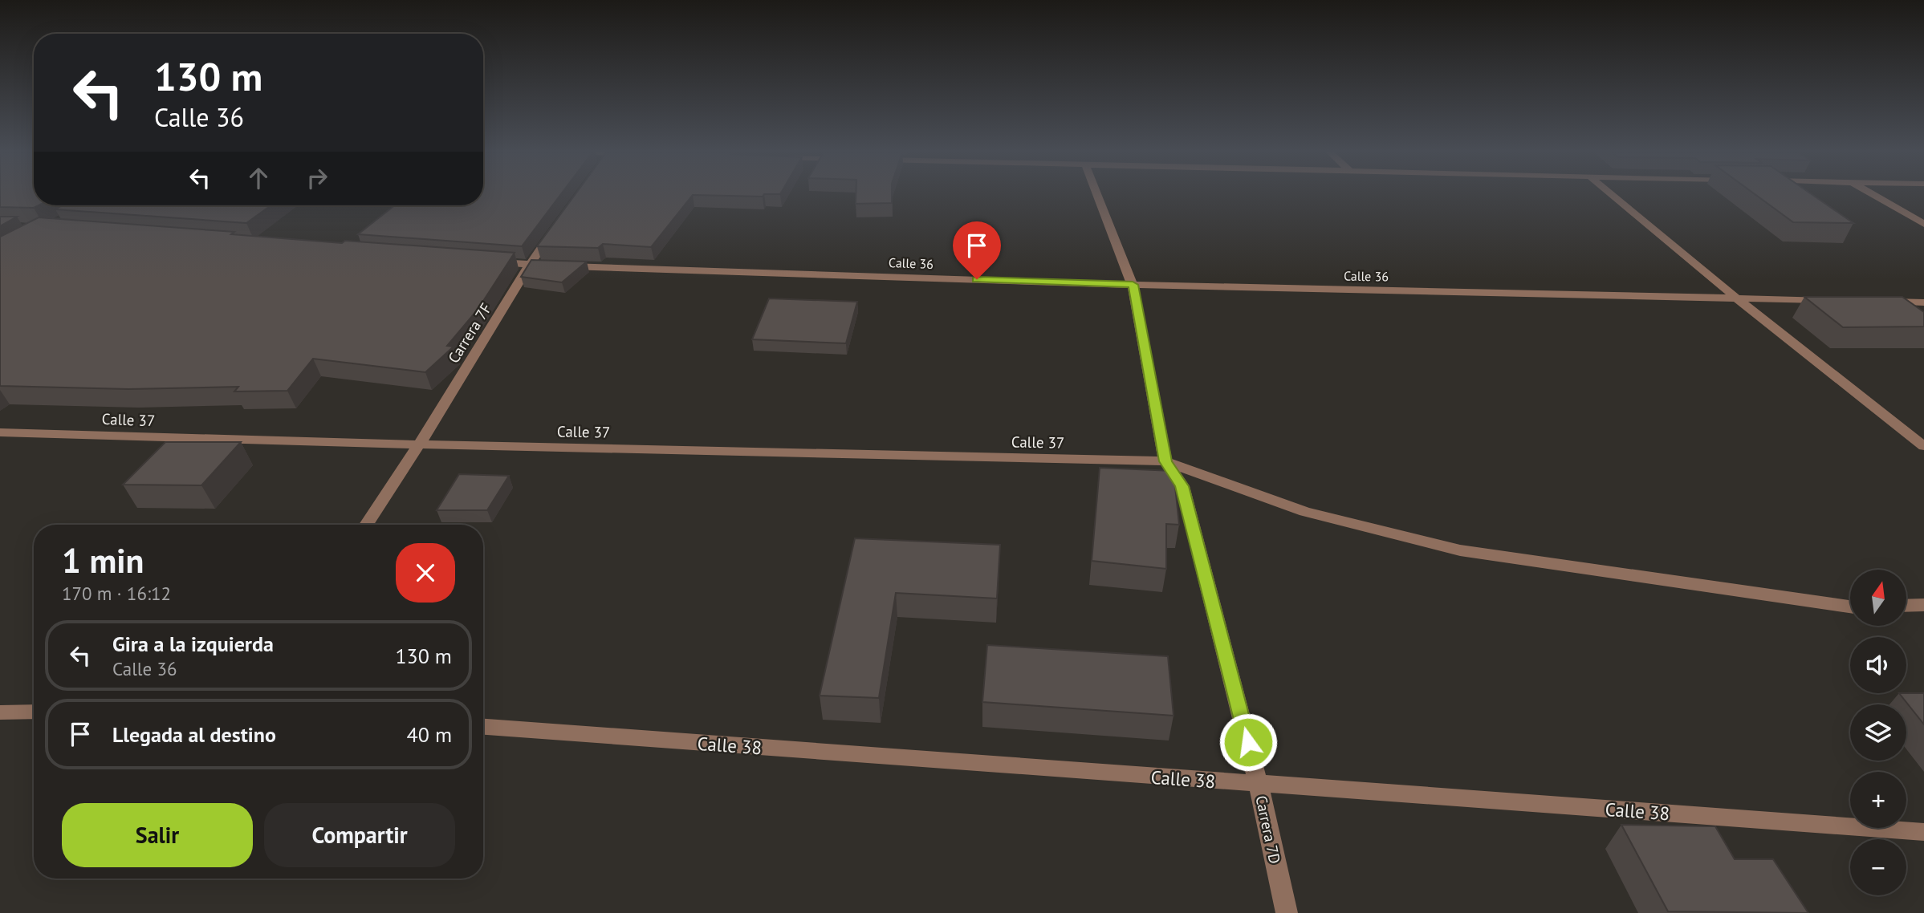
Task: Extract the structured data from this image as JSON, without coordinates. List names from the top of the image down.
{
  "streets": {
    "street": [
      "Calle 36",
      "Carrera 7F",
      "Calle 37",
      "Calle 38",
      "Carrera 7D"
    ]
  },
  "crossings": [
    ["Calle 36", "Carrera 7F"],
    ["Calle 36", "Carrera 7D"],
    ["Carrera 7F", "Calle 37"],
    ["Calle 37", "Carrera 7D"],
    ["Calle 38", "Carrera 7D"]
  ],
  "north": "top",
  "page": {
    "turn": ["130 m", "Calle 36"],
    "heading": ["1 min", "170 m · 16:12"],
    "map_buttons": ["+", "−"],
    "list": [
      {
        "name": "Gira a la izquierda",
        "note": "Calle 36",
        "value": "130 m"
      },
      {
        "name": "Llegada al destino",
        "value": "40 m"
      }
    ],
    "buttons": ["Salir", "Compartir"]
  }
}
